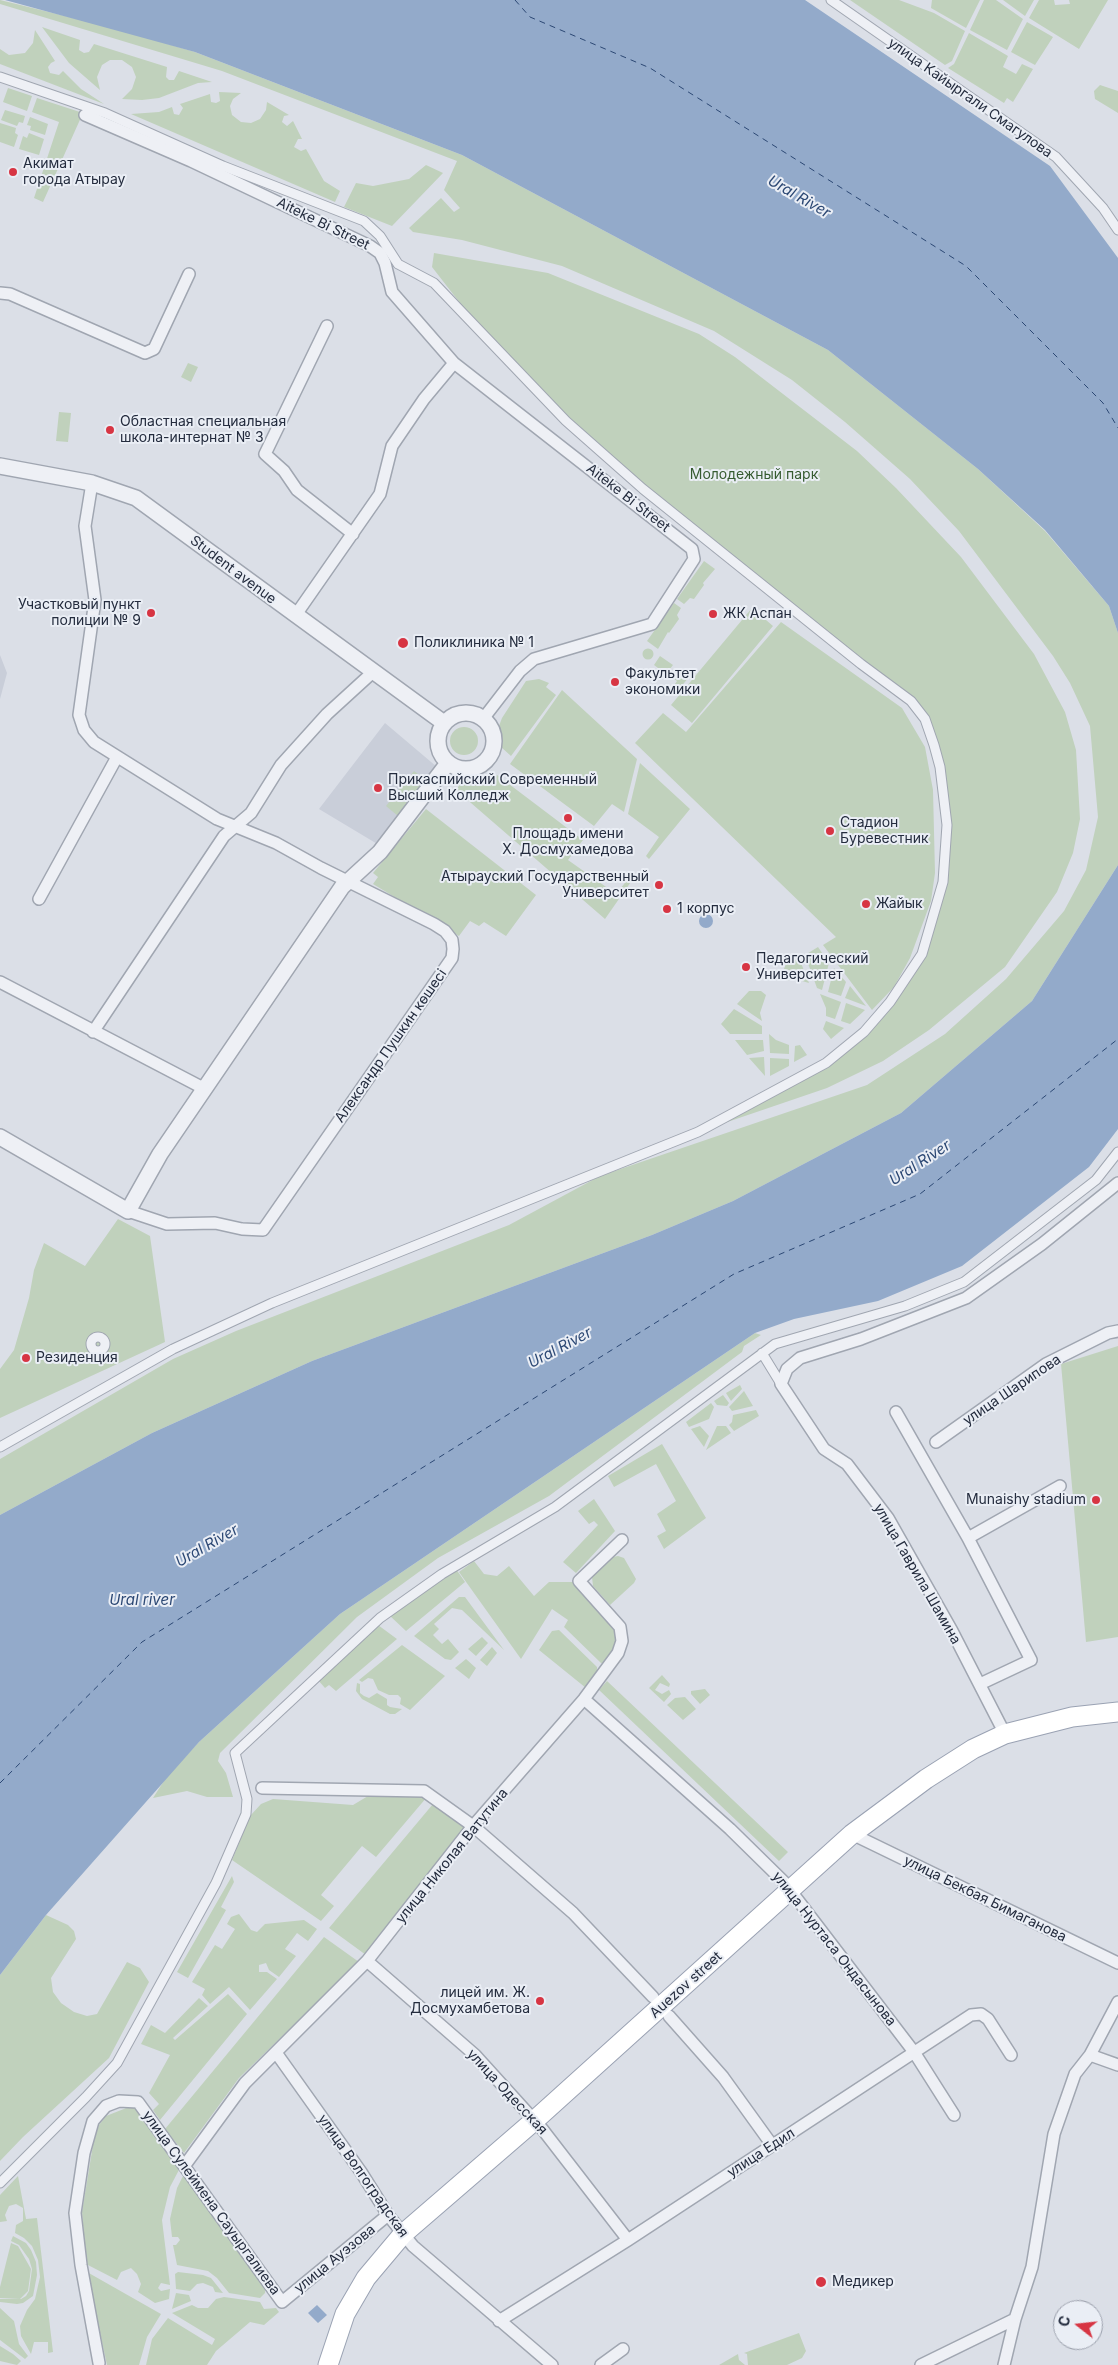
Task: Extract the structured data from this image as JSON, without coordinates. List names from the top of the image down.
{
  "streets": {
    "main road": ["Auezov street"],
    "street": [
      "улица Кайыргали Смагулова",
      "Aiteke Bi Street",
      "Student avenue",
      "Александр Пушкин көшесі",
      "улица Шарипова",
      "улица Гаврила Шамина",
      "улица Николая Ватутина",
      "улица Бекбая Бимаганова",
      "улица Нуртаса Ондасынова",
      "улица Одесская",
      "улица Едил",
      "улица Волгоградская",
      "улица Сулеймена Сауыргалиева",
      "улица Ауэзова"
    ]
  },
  "crossings": [
    ["Aiteke Bi Street", "Student avenue"],
    ["улица Гаврила Шамина", "Auezov street"],
    ["улица Николая Ватутина", "улица Нуртаса Ондасынова"],
    ["улица Николая Ватутина", "улица Одесская"],
    ["улица Николая Ватутина", "улица Волгоградская"],
    ["улица Николая Ватутина", "улица Сулеймена Сауыргалиева"],
    ["улица Бекбая Бимаганова", "Auezov street"],
    ["улица Нуртаса Ондасынова", "Auezov street"],
    ["улица Нуртаса Ондасынова", "улица Едил"],
    ["Auezov street", "улица Одесская"],
    ["Auezov street", "улица Волгоградская"],
    ["улица Одесская", "улица Едил"],
    ["улица Едил", "улица Волгоградская"],
    ["улица Волгоградская", "улица Ауэзова"],
    ["улица Сулеймена Сауыргалиева", "улица Ауэзова"]
  ],
  "water": ["Ural River", "Ural river"],
  "parks": ["Молодежный парк"],
  "places": [
    "Акимат города Атырау",
    "Областная специальная школа-интернат № 3",
    "Участковый пункт полиции № 9",
    "ЖК Аспан",
    "Поликлиника № 1",
    "Факультет экономики",
    "Прикаспийский Современный Высший Колледж",
    "Площадь имени Х. Досмухамедова",
    "Стадион Буревестник",
    "Атырауский Государственный Университет",
    "Жайык",
    "1 корпус",
    "Педагогический Университет",
    "Резиденция",
    "Munaishy stadium",
    "лицей им. Ж. Досмухамбетова",
    "Медикер"
  ],
  "north": "left"
}
